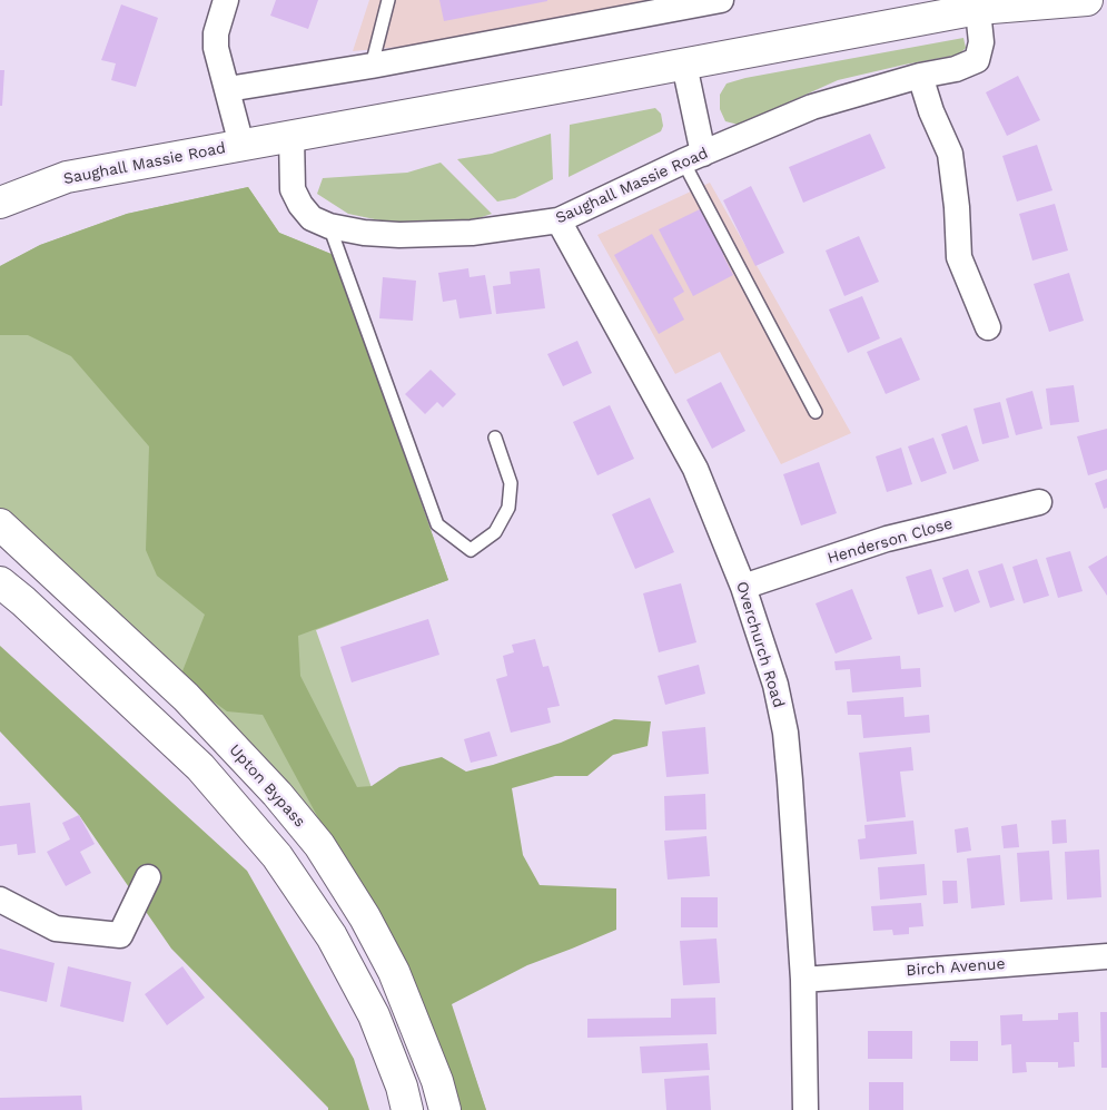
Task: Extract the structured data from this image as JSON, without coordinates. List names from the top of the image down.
{
  "streets": {
    "main road": ["Saughall Massie Road", "Upton Bypass"],
    "street": ["Henderson Close", "Overchurch Road", "Birch Avenue"]
  },
  "crossings": [
    ["Saughall Massie Road", "Overchurch Road"],
    ["Henderson Close", "Overchurch Road"],
    ["Overchurch Road", "Birch Avenue"]
  ]
}
